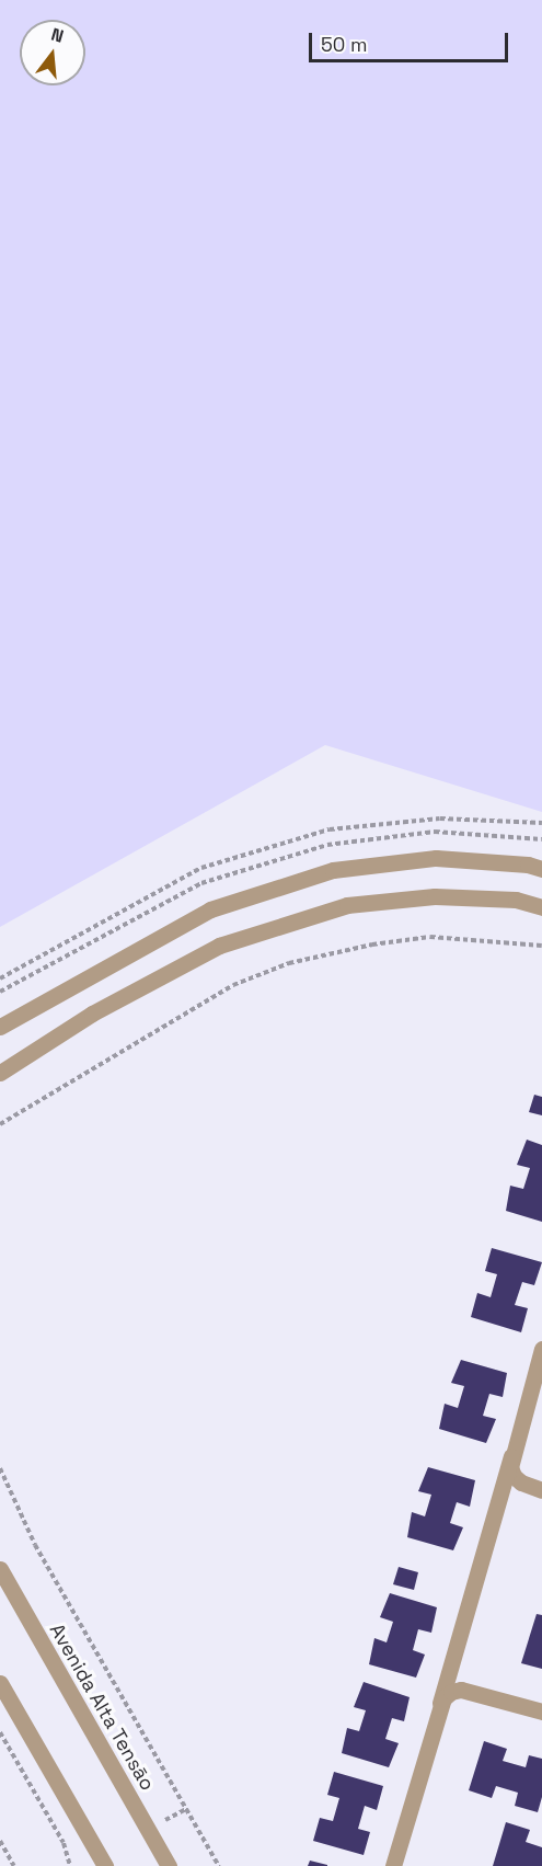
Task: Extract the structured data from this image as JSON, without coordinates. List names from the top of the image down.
{
  "streets": {
    "street": ["Avenida Alta Tensāo"]
  },
  "scale_bar": "50 m",
  "north": "top"
}
